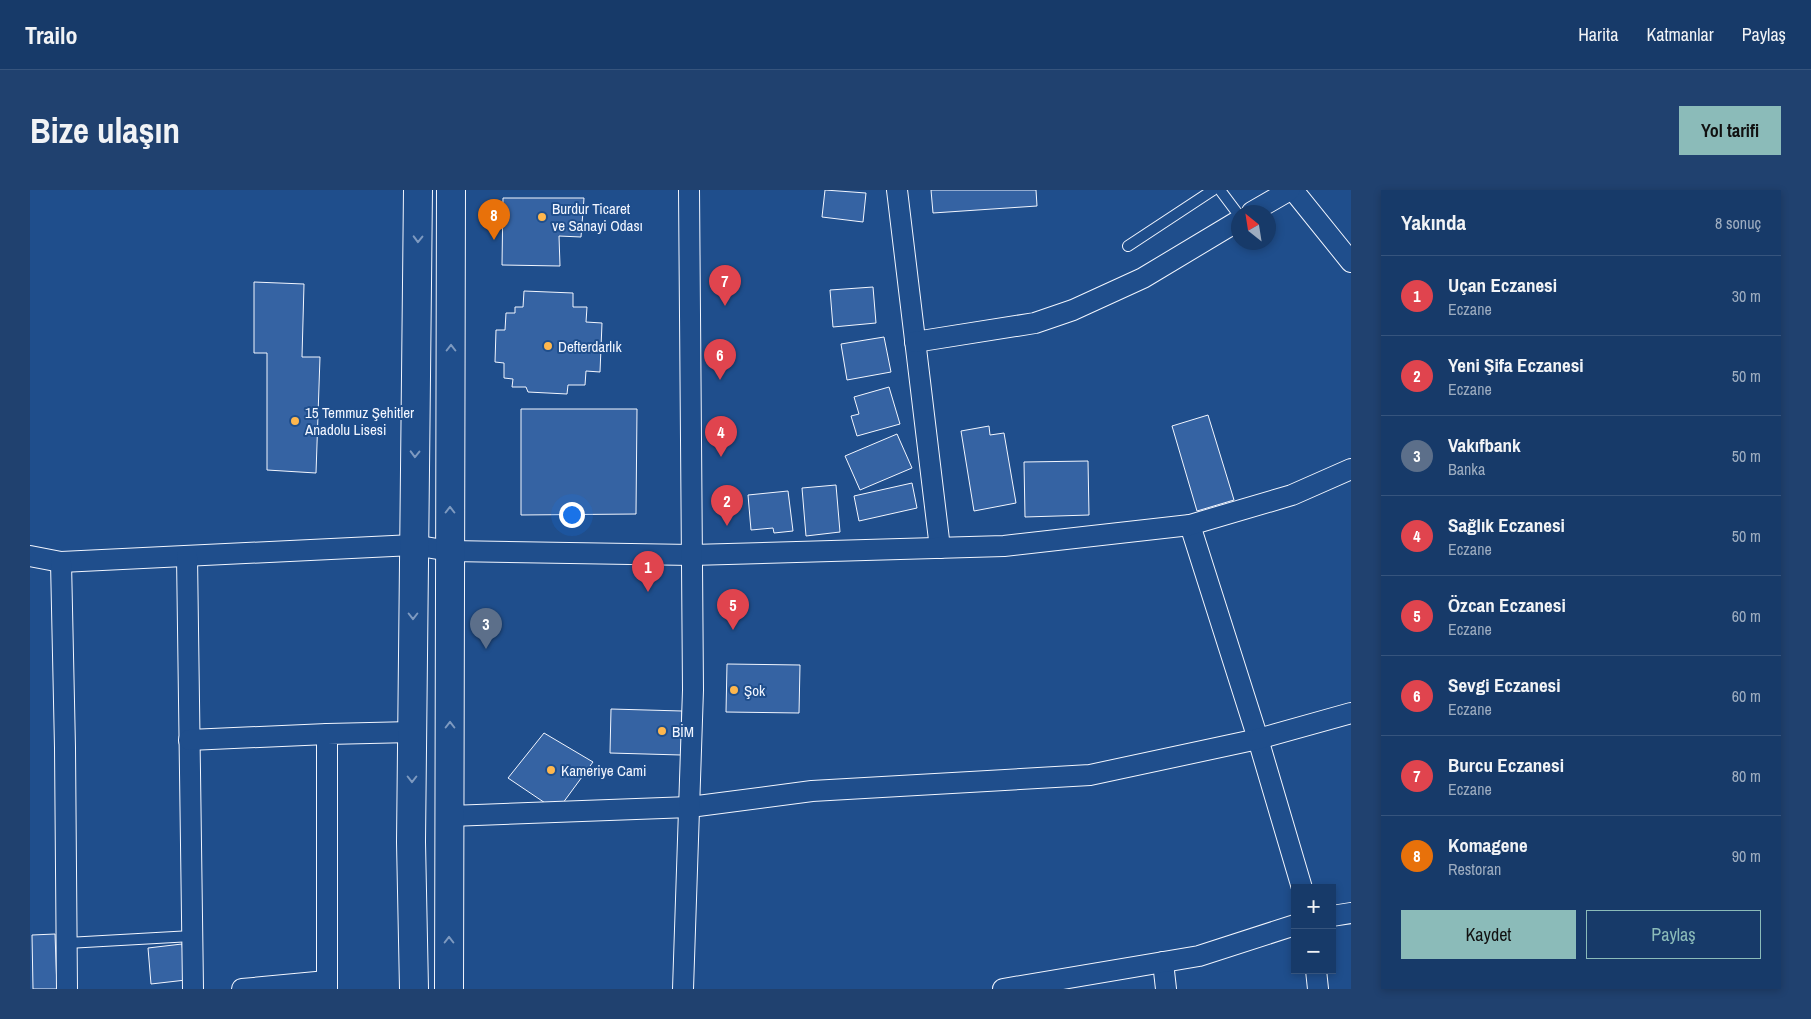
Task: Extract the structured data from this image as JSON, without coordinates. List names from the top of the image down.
{
  "places": [
    "Burdur Ticaret ve Sanayi Odası",
    "Defterdarlık",
    "15 Temmuz Şehitler Anadolu Lisesi",
    "Şok",
    "BİM",
    "Kameriye Cami"
  ],
  "north": "top left",
  "page": {
    "header": "Trailo",
    "nav": ["Harita", "Katmanlar", "Paylaş"],
    "buttons": [
      "Yol tarifi",
      ["Kaydet", "Paylaş"]
    ],
    "title": "Bize ulaşın",
    "heading": ["Yakında", "8 sonuç"],
    "pins": [
      "8",
      "7",
      "6",
      "4",
      "2",
      "1",
      "5",
      "3"
    ],
    "list": [
      {
        "mark": "1",
        "name": "Uçan Eczanesi",
        "note": "Eczane",
        "value": "30 m"
      },
      {
        "mark": "2",
        "name": "Yeni Şifa Eczanesi",
        "note": "Eczane",
        "value": "50 m"
      },
      {
        "mark": "3",
        "name": "Vakıfbank",
        "note": "Banka",
        "value": "50 m"
      },
      {
        "mark": "4",
        "name": "Sağlık Eczanesi",
        "note": "Eczane",
        "value": "50 m"
      },
      {
        "mark": "5",
        "name": "Özcan Eczanesi",
        "note": "Eczane",
        "value": "60 m"
      },
      {
        "mark": "6",
        "name": "Sevgi Eczanesi",
        "note": "Eczane",
        "value": "60 m"
      },
      {
        "mark": "7",
        "name": "Burcu Eczanesi",
        "note": "Eczane",
        "value": "80 m"
      },
      {
        "mark": "8",
        "name": "Komagene",
        "note": "Restoran",
        "value": "90 m"
      }
    ],
    "map_buttons": ["+", "−"]
  }
}
